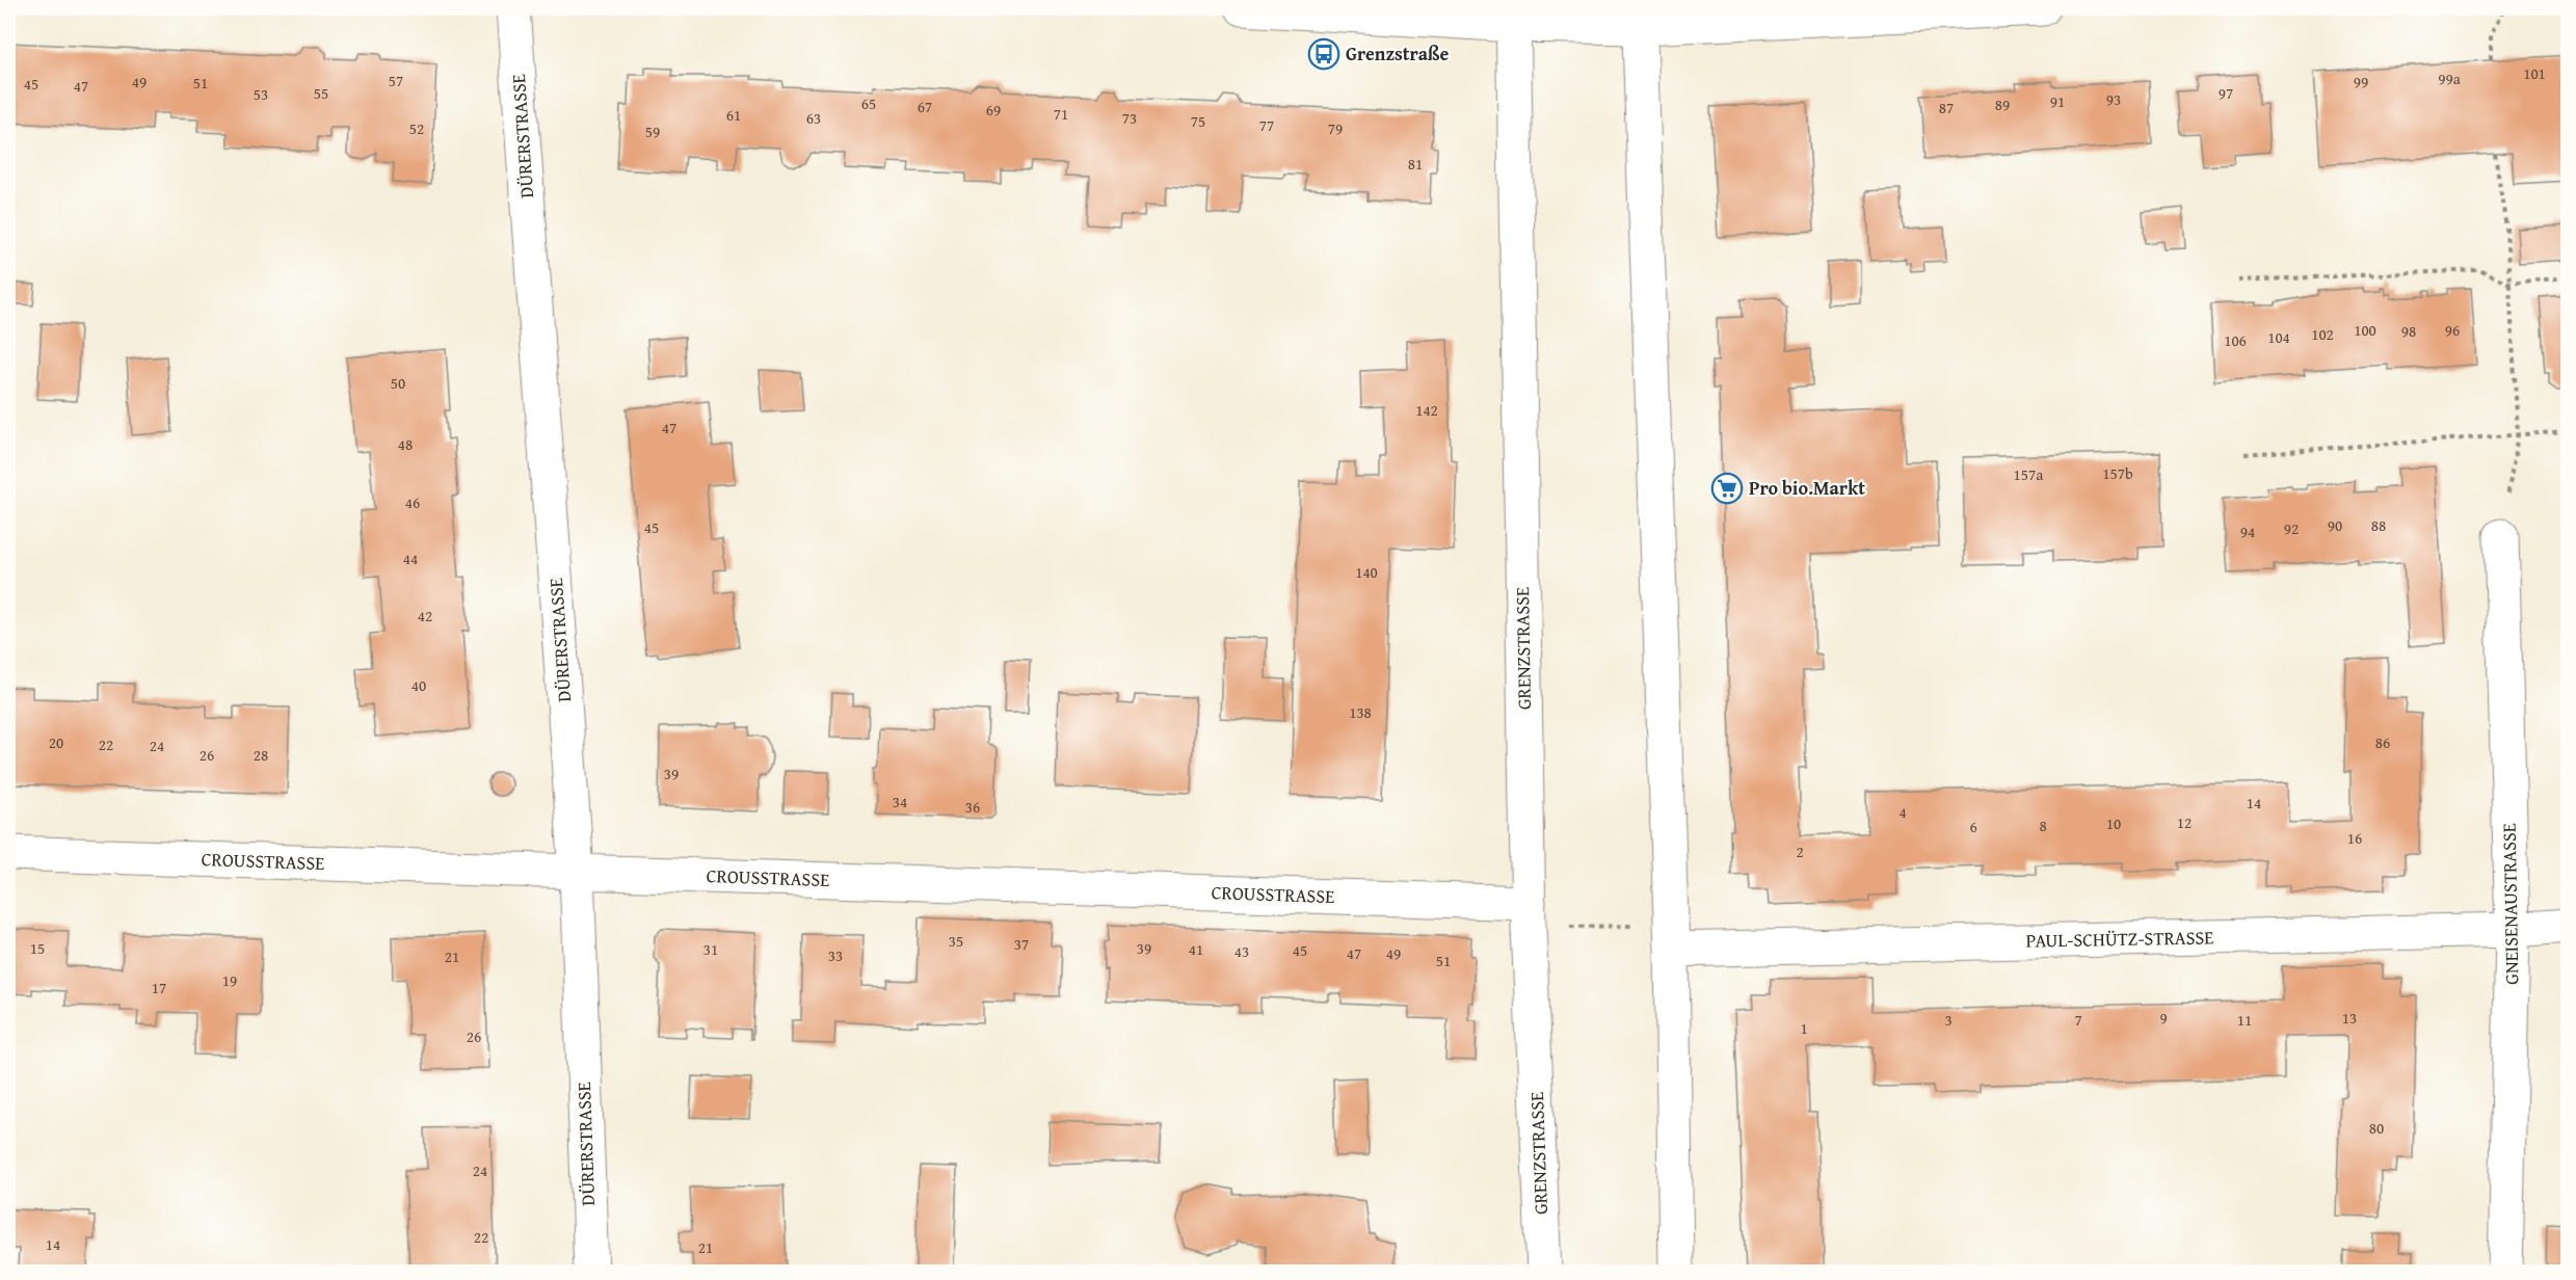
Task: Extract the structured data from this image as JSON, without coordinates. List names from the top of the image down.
{
  "streets": {
    "street": [
      "DÜRERSTRASSE",
      "GRENZSTRASSE",
      "CROUSSTRASSE",
      "GNEISENAUSTRASSE",
      "PAUL-SCHÜTZ-STRASSE"
    ]
  },
  "crossings": [
    ["DÜRERSTRASSE", "CROUSSTRASSE"],
    ["GRENZSTRASSE", "CROUSSTRASSE"],
    ["GNEISENAUSTRASSE", "PAUL-SCHÜTZ-STRASSE"]
  ],
  "places": {
    "bus stop": ["Grenzstraße"],
    "supermarket": ["Pro bio.Markt"]
  },
  "house_numbers": [
    "101",
    "99a",
    "57",
    "49",
    "99",
    "51",
    "45",
    "47",
    "55",
    "97",
    "53",
    "93",
    "91",
    "65",
    "89",
    "67",
    "87",
    "69",
    "71",
    "61",
    "63",
    "73",
    "75",
    "77",
    "52",
    "79",
    "59",
    "81",
    "100",
    "96",
    "98",
    "102",
    "104",
    "106",
    "50",
    "142",
    "47",
    "48",
    "157b",
    "157a",
    "46",
    "90",
    "88",
    "45",
    "92",
    "94",
    "44",
    "140",
    "42",
    "40",
    "138",
    "20",
    "86",
    "22",
    "24",
    "26",
    "28",
    "39",
    "34",
    "14",
    "36",
    "4",
    "12",
    "10",
    "8",
    "6",
    "16",
    "2",
    "35",
    "37",
    "15",
    "39",
    "31",
    "41",
    "45",
    "43",
    "47",
    "49",
    "33",
    "21",
    "51",
    "19",
    "17",
    "9",
    "13",
    "3",
    "7",
    "11",
    "1",
    "26",
    "80",
    "24",
    "22",
    "14",
    "21"
  ]
}
